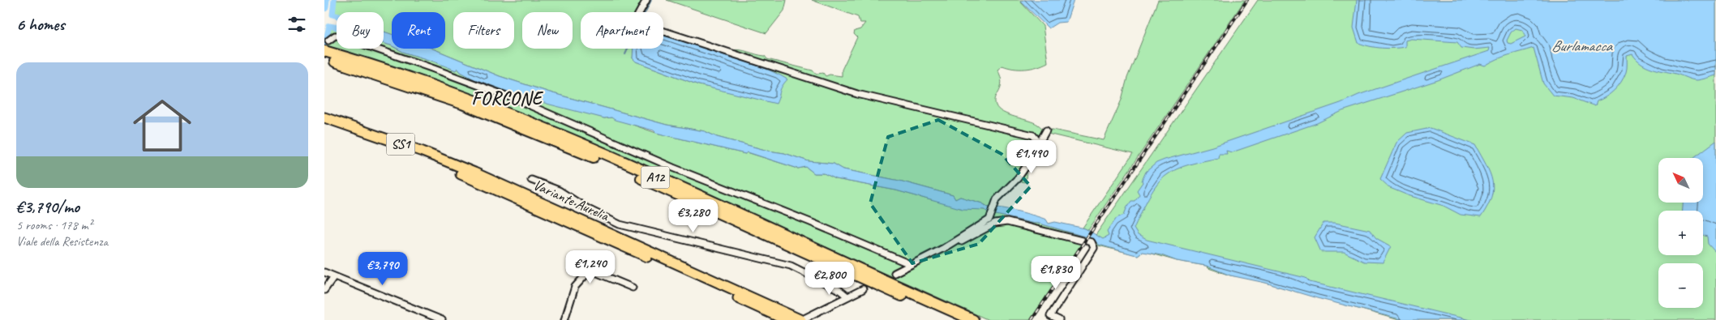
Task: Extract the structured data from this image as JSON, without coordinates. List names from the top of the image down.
{
  "streets": {
    "highway": ["SS1", "A12", "Variante Aurelia"]
  },
  "districts": ["FORCONE"],
  "water": ["Burlamacca"],
  "north": "top left",
  "page": {
    "heading": "6 homes",
    "chip": [
      "Buy",
      "Rent",
      "Filters",
      "New",
      "Apartment"
    ],
    "list": [
      {
        "name": "€3,790/mo",
        "note": "5 rooms · 178 m² · Viale della Resistenza"
      }
    ],
    "price": [
      "€1,490",
      "€3,280",
      "€1,240",
      "€3,790",
      "€1,830",
      "€2,800"
    ],
    "map_buttons": ["+", "−"]
  }
}
